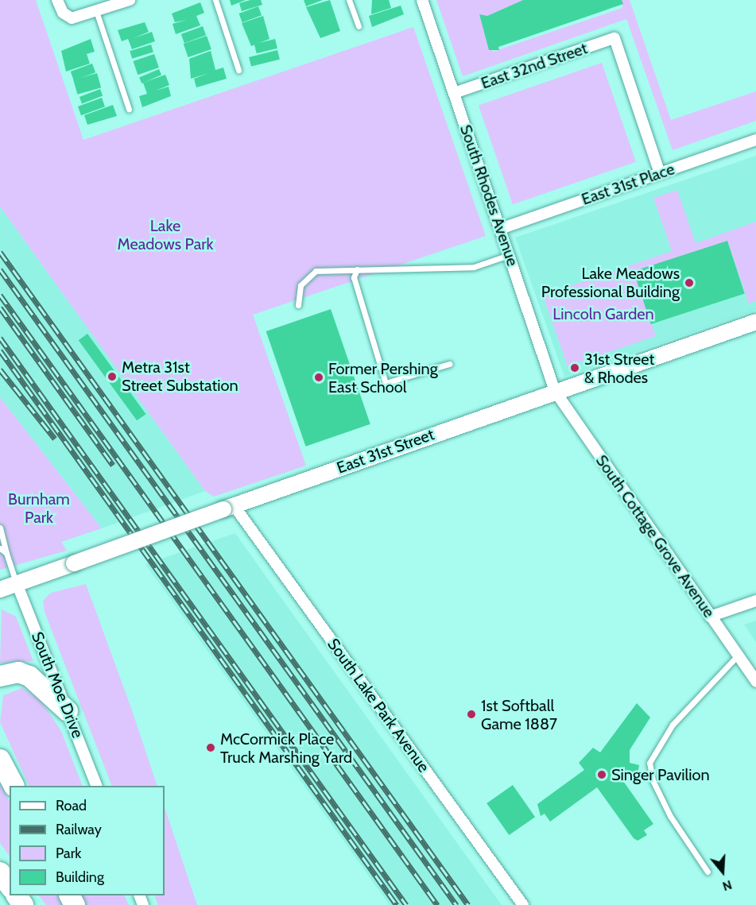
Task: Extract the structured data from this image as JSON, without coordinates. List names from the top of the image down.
{
  "streets": {
    "main road": ["East 31st Street"],
    "street": [
      "East 32nd Street",
      "East 31st Place",
      "South Rhodes Avenue",
      "South Cottage Grove Avenue",
      "South Moe Drive",
      "South Lake Park Avenue"
    ]
  },
  "crossings": [
    ["East 32nd Street", "East 31st Place"],
    ["East 32nd Street", "South Rhodes Avenue"],
    ["East 31st Place", "South Rhodes Avenue"],
    ["South Rhodes Avenue", "East 31st Street"],
    ["South Rhodes Avenue", "South Cottage Grove Avenue"],
    ["East 31st Street", "South Cottage Grove Avenue"],
    ["East 31st Street", "South Moe Drive"],
    ["East 31st Street", "South Lake Park Avenue"]
  ],
  "parks": ["Lake Meadows Park", "Lincoln Garden", "Burnham Park"],
  "places": [
    "Lake Meadows Professional Building",
    "31st Street & Rhodes",
    "Metra 31st Street Substation",
    "Former Pershing East School",
    "1st Softball Game 1887",
    "McCormick Place Truck Marshing Yard",
    "Singer Pavilion"
  ],
  "legend": [
    "Road",
    "Railway",
    "Park",
    "Building"
  ],
  "north": "bottom"
}
